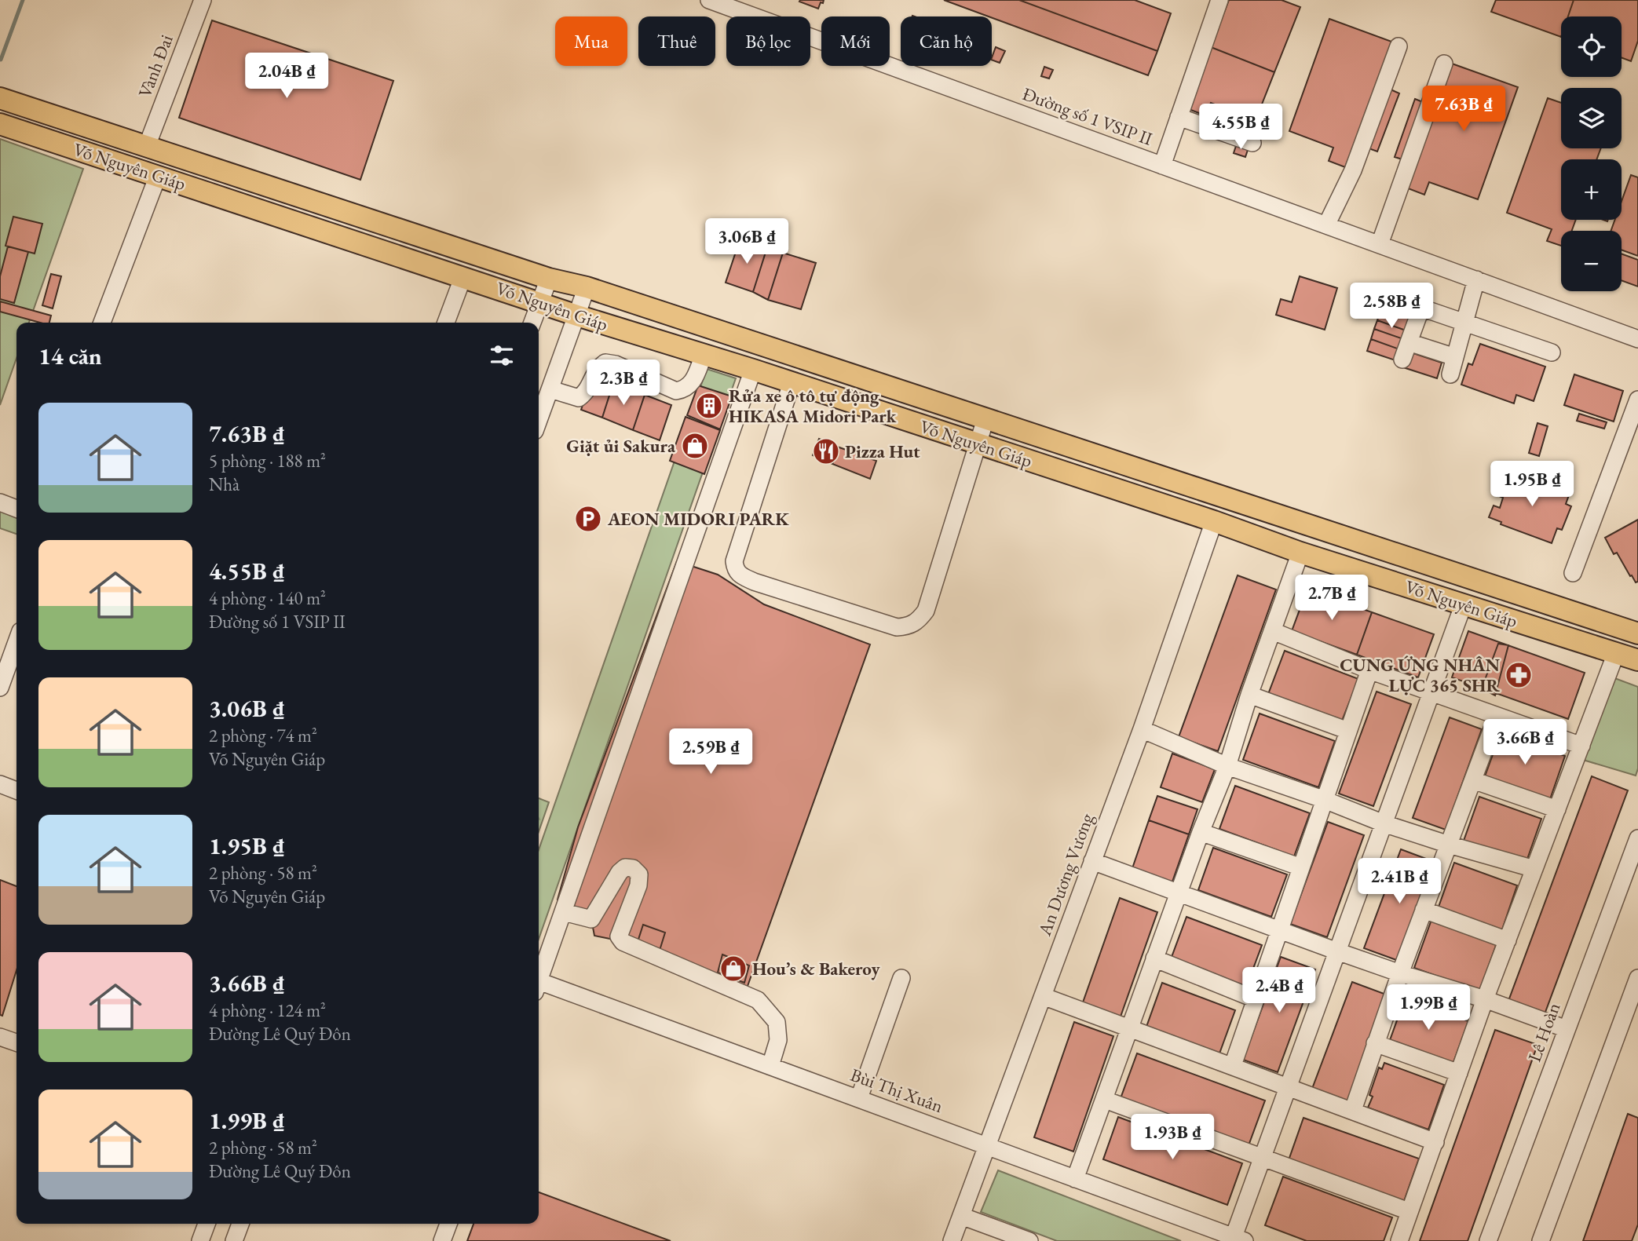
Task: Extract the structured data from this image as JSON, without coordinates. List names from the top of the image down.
{
  "streets": {
    "main road": ["Võ Nguyên Giáp"],
    "street": [
      "Vành Đai",
      "Đường số 1 VSIP II",
      "An Dương Vương",
      "Lê Hoàn",
      "Bùi Thị Xuân"
    ]
  },
  "crossings": [
    ["Vành Đai", "Võ Nguyên Giáp"],
    ["Võ Nguyên Giáp", "An Dương Vương"],
    ["An Dương Vương", "Bùi Thị Xuân"]
  ],
  "places": {
    "building": ["Rửa xe ô tô tự động HIKASA Midori Park"],
    "shop": ["Giặt ủi Sakura", "Hou’s & Bakeroy"],
    "restaurant": ["Pizza Hut"],
    "parking": ["AEON MIDORI PARK"],
    "pharmacy": ["CUNG ỨNG NHÂN LỰC 365 SHR"]
  },
  "page": {
    "map_buttons": ["+", "−"],
    "chip": [
      "Mua",
      "Thuê",
      "Bộ lọc",
      "Mới",
      "Căn hộ"
    ],
    "price": [
      "2.04B ₫",
      "7.63B ₫",
      "4.55B ₫",
      "3.06B ₫",
      "2.58B ₫",
      "2.3B ₫",
      "1.95B ₫",
      "2.7B ₫",
      "3.66B ₫",
      "2.59B ₫",
      "2.41B ₫",
      "2.4B ₫",
      "1.99B ₫",
      "1.93B ₫"
    ],
    "heading": "14 căn",
    "list": [
      {
        "name": "7.63B ₫",
        "note": "5 phòng · 188 m² · Nhà"
      },
      {
        "name": "4.55B ₫",
        "note": "4 phòng · 140 m² · Đường số 1 VSIP II"
      },
      {
        "name": "3.06B ₫",
        "note": "2 phòng · 74 m² · Võ Nguyên Giáp"
      },
      {
        "name": "1.95B ₫",
        "note": "2 phòng · 58 m² · Võ Nguyên Giáp"
      },
      {
        "name": "3.66B ₫",
        "note": "4 phòng · 124 m² · Đường Lê Quý Đôn"
      },
      {
        "name": "1.99B ₫",
        "note": "2 phòng · 58 m² · Đường Lê Quý Đôn"
      }
    ]
  }
}
